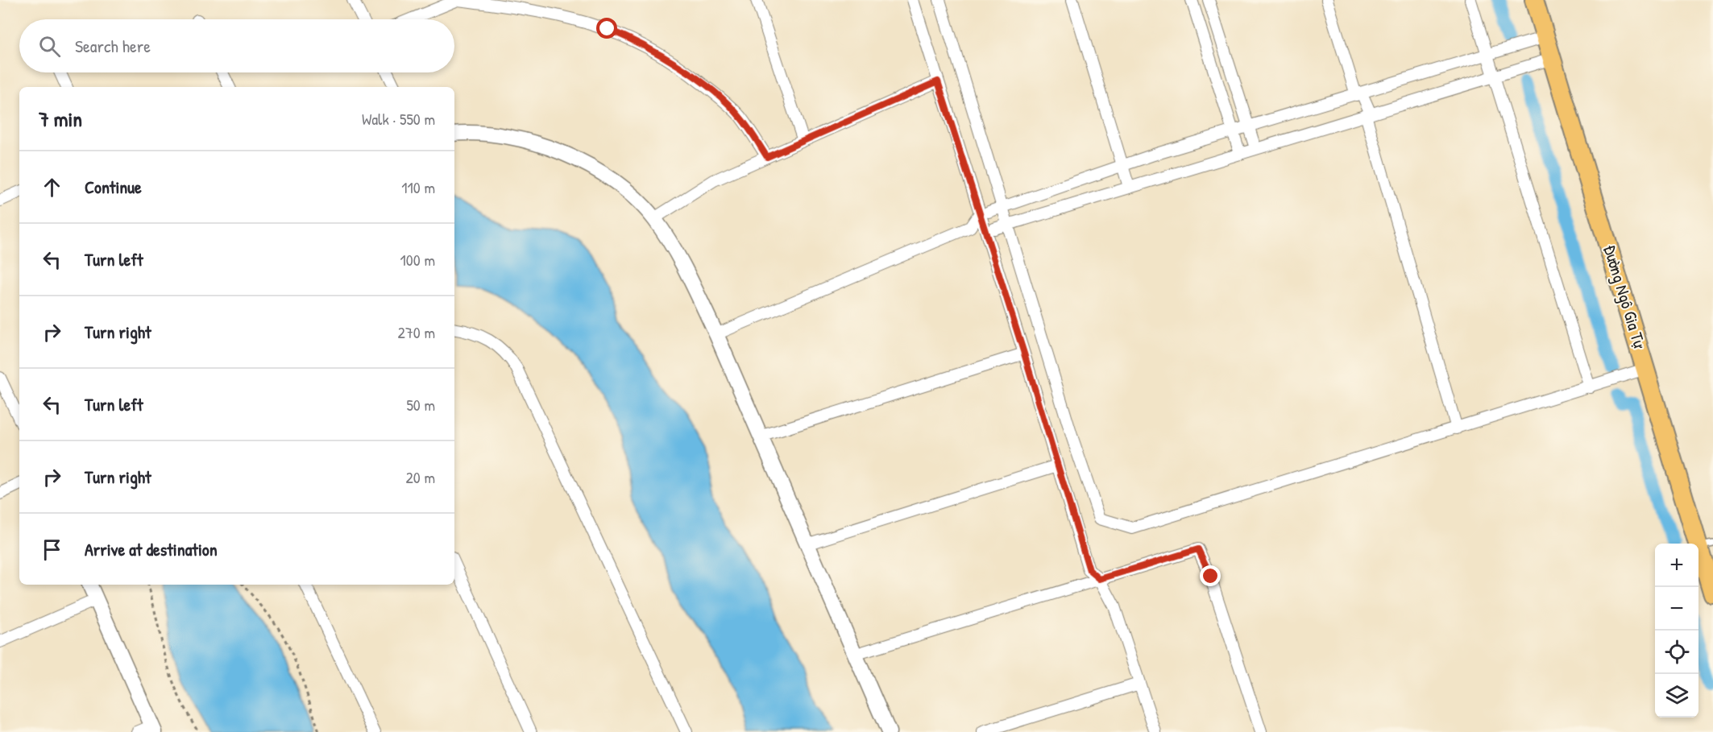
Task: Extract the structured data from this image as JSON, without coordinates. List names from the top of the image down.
{
  "streets": {
    "main road": ["Đường Ngô Gia Tự"]
  },
  "page": {
    "search": "Search here",
    "heading": ["7 min", "Walk · 550 m"],
    "list": [
      ["Continue", "110 m"],
      ["Turn left", "100 m"],
      ["Turn right", "270 m"],
      ["Turn left", "50 m"],
      ["Turn right", "20 m"],
      "Arrive at destination"
    ],
    "map_buttons": ["+", "−"]
  }
}
